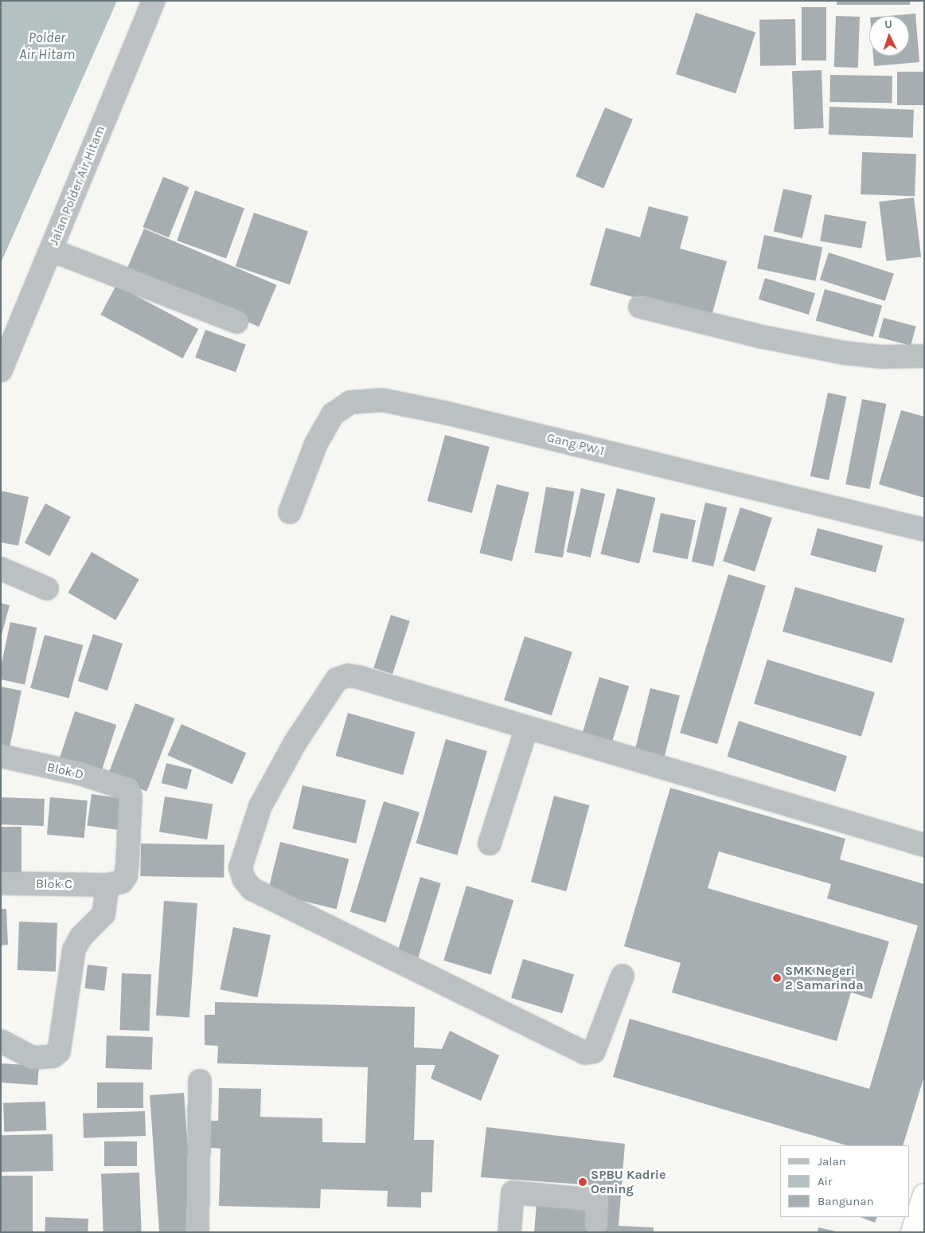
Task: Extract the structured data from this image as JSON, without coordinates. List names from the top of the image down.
{
  "streets": {
    "street": [
      "Jalan Polder Air Hitam",
      "Gang PW 1",
      "Blok D",
      "Blok C"
    ]
  },
  "crossings": [
    ["Blok D", "Blok C"]
  ],
  "water": ["Polder Air Hitam"],
  "places": ["SMK Negeri 2 Samarinda", "SPBU Kadrie Oening"],
  "legend": ["Jalan", "Air", "Bangunan"],
  "north": "top"
}
